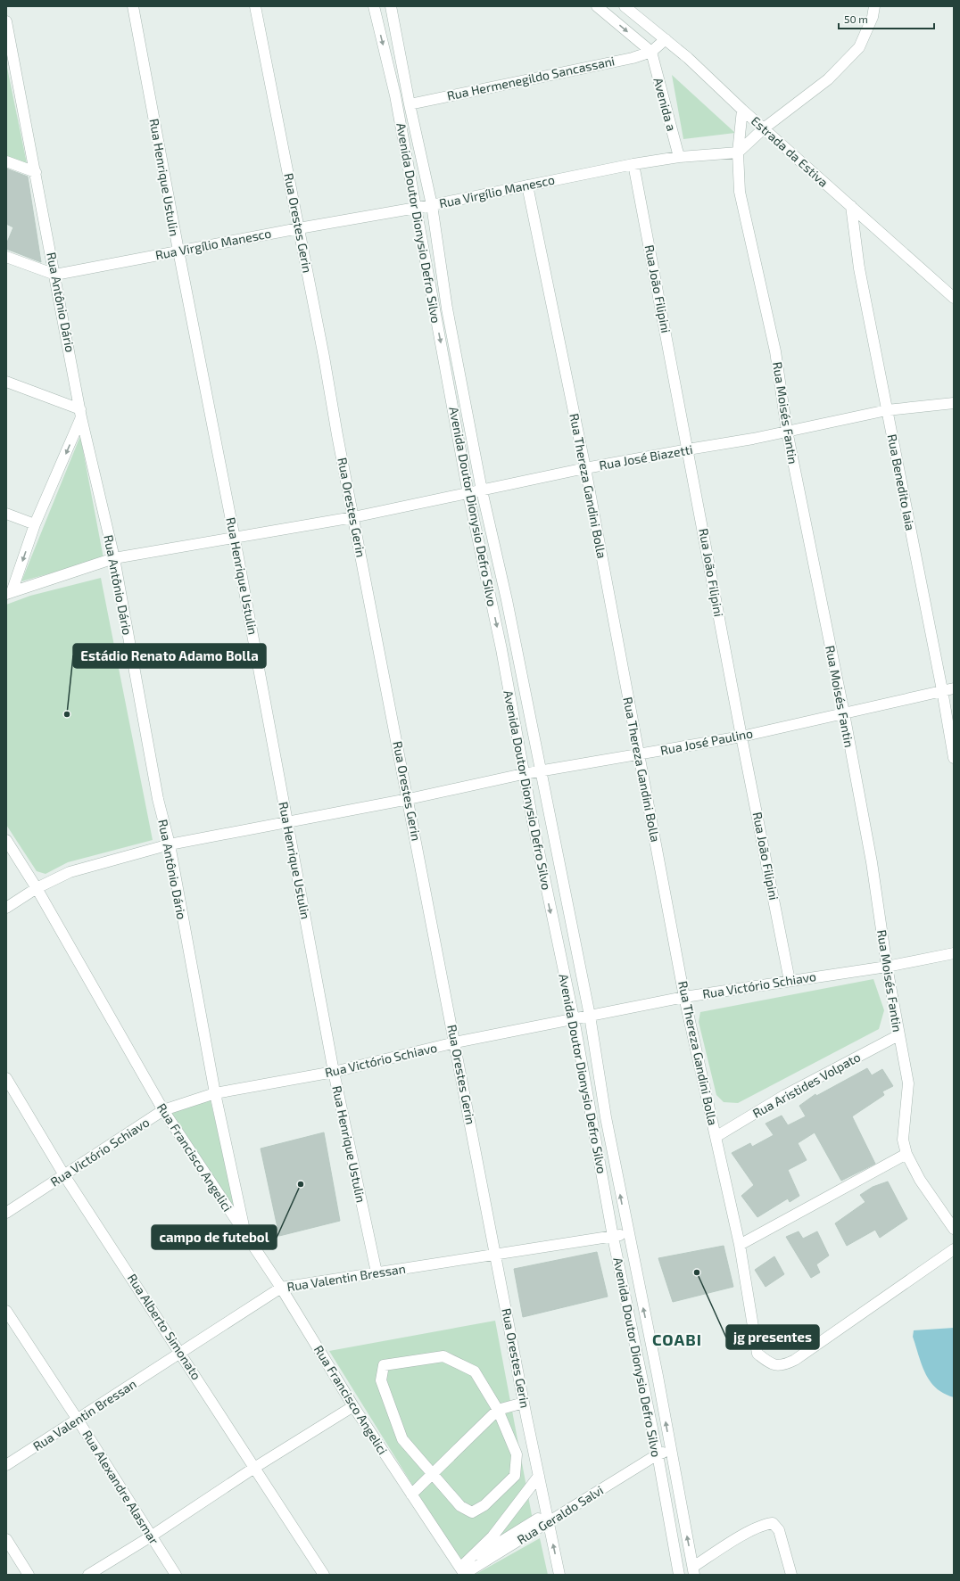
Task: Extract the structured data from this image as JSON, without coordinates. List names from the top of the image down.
{
  "streets": {
    "street": [
      "Rua Hermenegildo Sancassani",
      "Avenida a",
      "Estrada da Estiva",
      "Rua Henrique Ustulin",
      "Rua Virgílio Manesco",
      "Rua Orestes Gerin",
      "Avenida Doutor Dionysio Defro Silvo",
      "Rua João Filipini",
      "Rua Antônio Dário",
      "Rua Moisés Fantin",
      "Rua José Biazetti",
      "Rua Benedito Iaia",
      "Rua Thereza Gandini Bolla",
      "Rua José Paulino",
      "Rua Victório Schiavo",
      "Rua Aristides Volpato",
      "Rua Francisco Angelici",
      "Rua Valentin Bressan",
      "Rua Alberto Simonato",
      "Rua Alexandre Alasmar",
      "Rua Geraldo Salvi"
    ]
  },
  "crossings": [
    ["Rua Hermenegildo Sancassani", "Avenida a"],
    ["Rua Hermenegildo Sancassani", "Avenida Doutor Dionysio Defro Silvo"],
    ["Avenida a", "Rua Virgílio Manesco"],
    ["Estrada da Estiva", "Rua Benedito Iaia"],
    ["Rua Henrique Ustulin", "Rua Virgílio Manesco"],
    ["Rua Henrique Ustulin", "Rua José Biazetti"],
    ["Rua Henrique Ustulin", "Rua José Paulino"],
    ["Rua Henrique Ustulin", "Rua Victório Schiavo"],
    ["Rua Henrique Ustulin", "Rua Valentin Bressan"],
    ["Rua Virgílio Manesco", "Rua Orestes Gerin"],
    ["Rua Virgílio Manesco", "Avenida Doutor Dionysio Defro Silvo"],
    ["Rua Virgílio Manesco", "Rua João Filipini"],
    ["Rua Virgílio Manesco", "Rua Antônio Dário"],
    ["Rua Virgílio Manesco", "Rua Moisés Fantin"],
    ["Rua Virgílio Manesco", "Rua Thereza Gandini Bolla"],
    ["Rua Orestes Gerin", "Rua José Biazetti"],
    ["Rua Orestes Gerin", "Rua José Paulino"],
    ["Rua Orestes Gerin", "Rua Victório Schiavo"],
    ["Rua Orestes Gerin", "Rua Valentin Bressan"],
    ["Rua Orestes Gerin", "Rua Geraldo Salvi"],
    ["Avenida Doutor Dionysio Defro Silvo", "Rua José Biazetti"],
    ["Avenida Doutor Dionysio Defro Silvo", "Rua José Paulino"],
    ["Avenida Doutor Dionysio Defro Silvo", "Rua Victório Schiavo"],
    ["Avenida Doutor Dionysio Defro Silvo", "Rua Valentin Bressan"],
    ["Avenida Doutor Dionysio Defro Silvo", "Rua Geraldo Salvi"],
    ["Rua João Filipini", "Rua José Biazetti"],
    ["Rua João Filipini", "Rua José Paulino"],
    ["Rua João Filipini", "Rua Victório Schiavo"],
    ["Rua Antônio Dário", "Rua José Biazetti"],
    ["Rua Antônio Dário", "Rua José Paulino"],
    ["Rua Antônio Dário", "Rua Victório Schiavo"],
    ["Rua Antônio Dário", "Rua Francisco Angelici"],
    ["Rua Moisés Fantin", "Rua José Biazetti"],
    ["Rua Moisés Fantin", "Rua José Paulino"],
    ["Rua Moisés Fantin", "Rua Victório Schiavo"],
    ["Rua Moisés Fantin", "Rua Aristides Volpato"],
    ["Rua José Biazetti", "Rua Benedito Iaia"],
    ["Rua José Biazetti", "Rua Thereza Gandini Bolla"],
    ["Rua Benedito Iaia", "Rua José Paulino"],
    ["Rua Thereza Gandini Bolla", "Rua José Paulino"],
    ["Rua Thereza Gandini Bolla", "Rua Victório Schiavo"],
    ["Rua Thereza Gandini Bolla", "Rua Aristides Volpato"],
    ["Rua José Paulino", "Rua Francisco Angelici"],
    ["Rua Victório Schiavo", "Rua Francisco Angelici"],
    ["Rua Victório Schiavo", "Rua Alberto Simonato"],
    ["Rua Francisco Angelici", "Rua Valentin Bressan"],
    ["Rua Francisco Angelici", "Rua Geraldo Salvi"],
    ["Rua Valentin Bressan", "Rua Alberto Simonato"],
    ["Rua Valentin Bressan", "Rua Alexandre Alasmar"]
  ],
  "districts": ["COABI"],
  "places": ["Estádio Renato Adamo Bolla", "campo de futebol", "jg presentes"],
  "scale_bar": "50 m"
}
